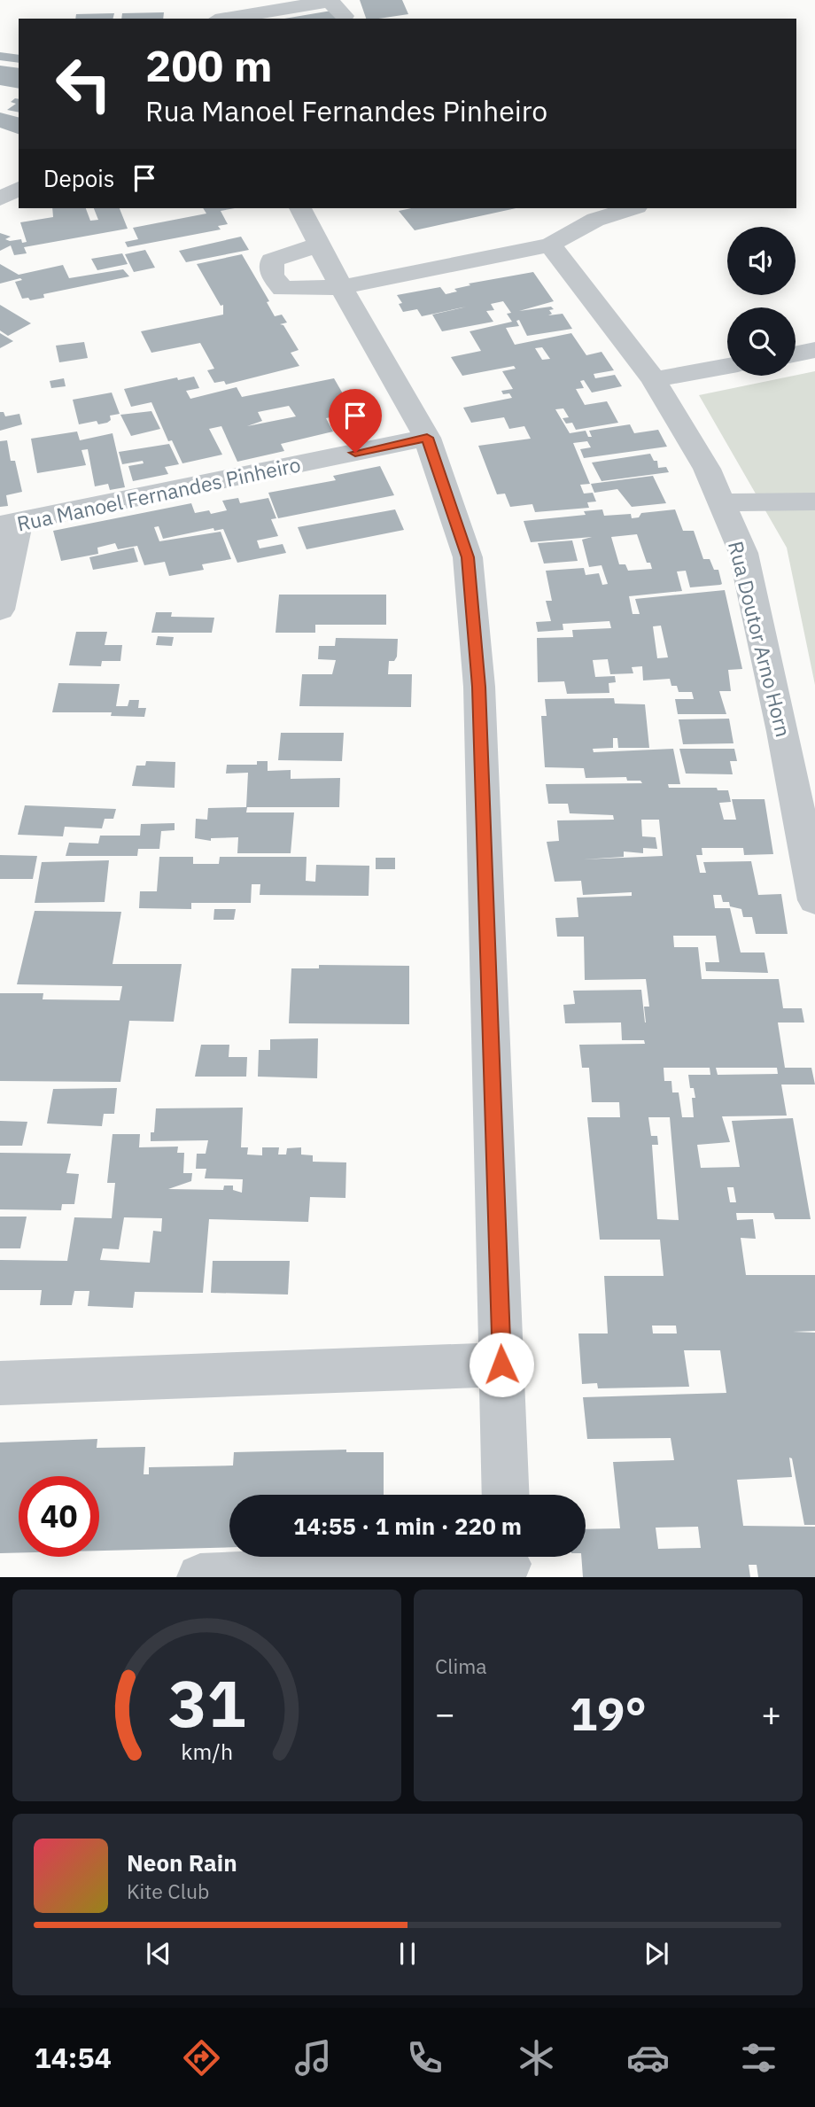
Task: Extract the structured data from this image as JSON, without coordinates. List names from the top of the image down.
{
  "streets": {
    "street": ["Rua Manoel Fernandes Pinheiro", "Rua Doutor Arno Horn"]
  },
  "page": {
    "turn": ["200 m", "Rua Manoel Fernandes Pinheiro"],
    "then": "Depois",
    "limit": "40",
    "trip": "14:55 · 1 min · 220 m",
    "tile": "Clima",
    "heat": ["−", "19°", "+"],
    "song": ["Neon Rain", "Kite Club"],
    "tabs": "14:54",
    "gauge": ["31", "km/h"]
  }
}
